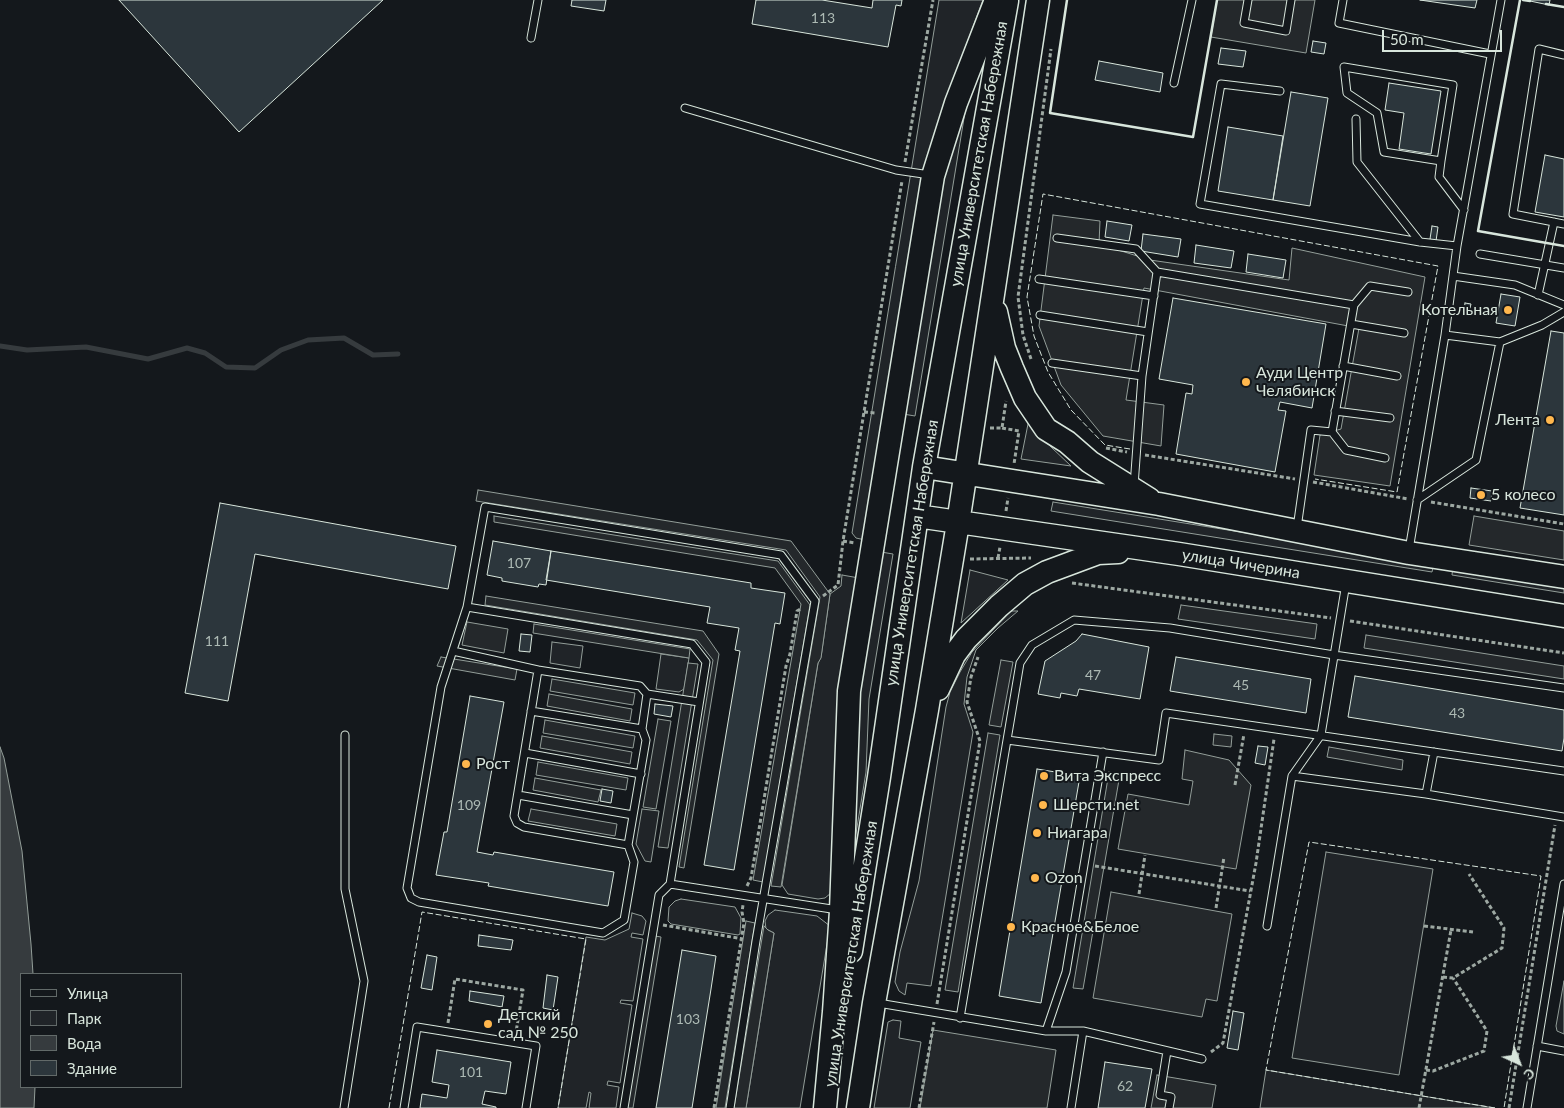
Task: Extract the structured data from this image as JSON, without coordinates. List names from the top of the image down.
{
  "streets": {
    "main road": ["улица Университетская Набережная", "улица Чичерина"]
  },
  "crossings": [
    ["улица Университетская Набережная", "улица Чичерина"]
  ],
  "places": [
    "Котельная",
    "Ауди Центр Челябинск",
    "Лента",
    "5 колесо",
    "Рост",
    "Вита Экспресс",
    "Шерсти.net",
    "Ниагара",
    "Ozon",
    "Красное&Белое",
    "Детский сад № 250"
  ],
  "house_numbers": [
    "113",
    "107",
    "111",
    "47",
    "45",
    "43",
    "109",
    "103",
    "101",
    "62"
  ],
  "legend": [
    "Улица",
    "Парк",
    "Вода",
    "Здание"
  ],
  "scale_bar": "50 m",
  "north": "bottom right"
}
